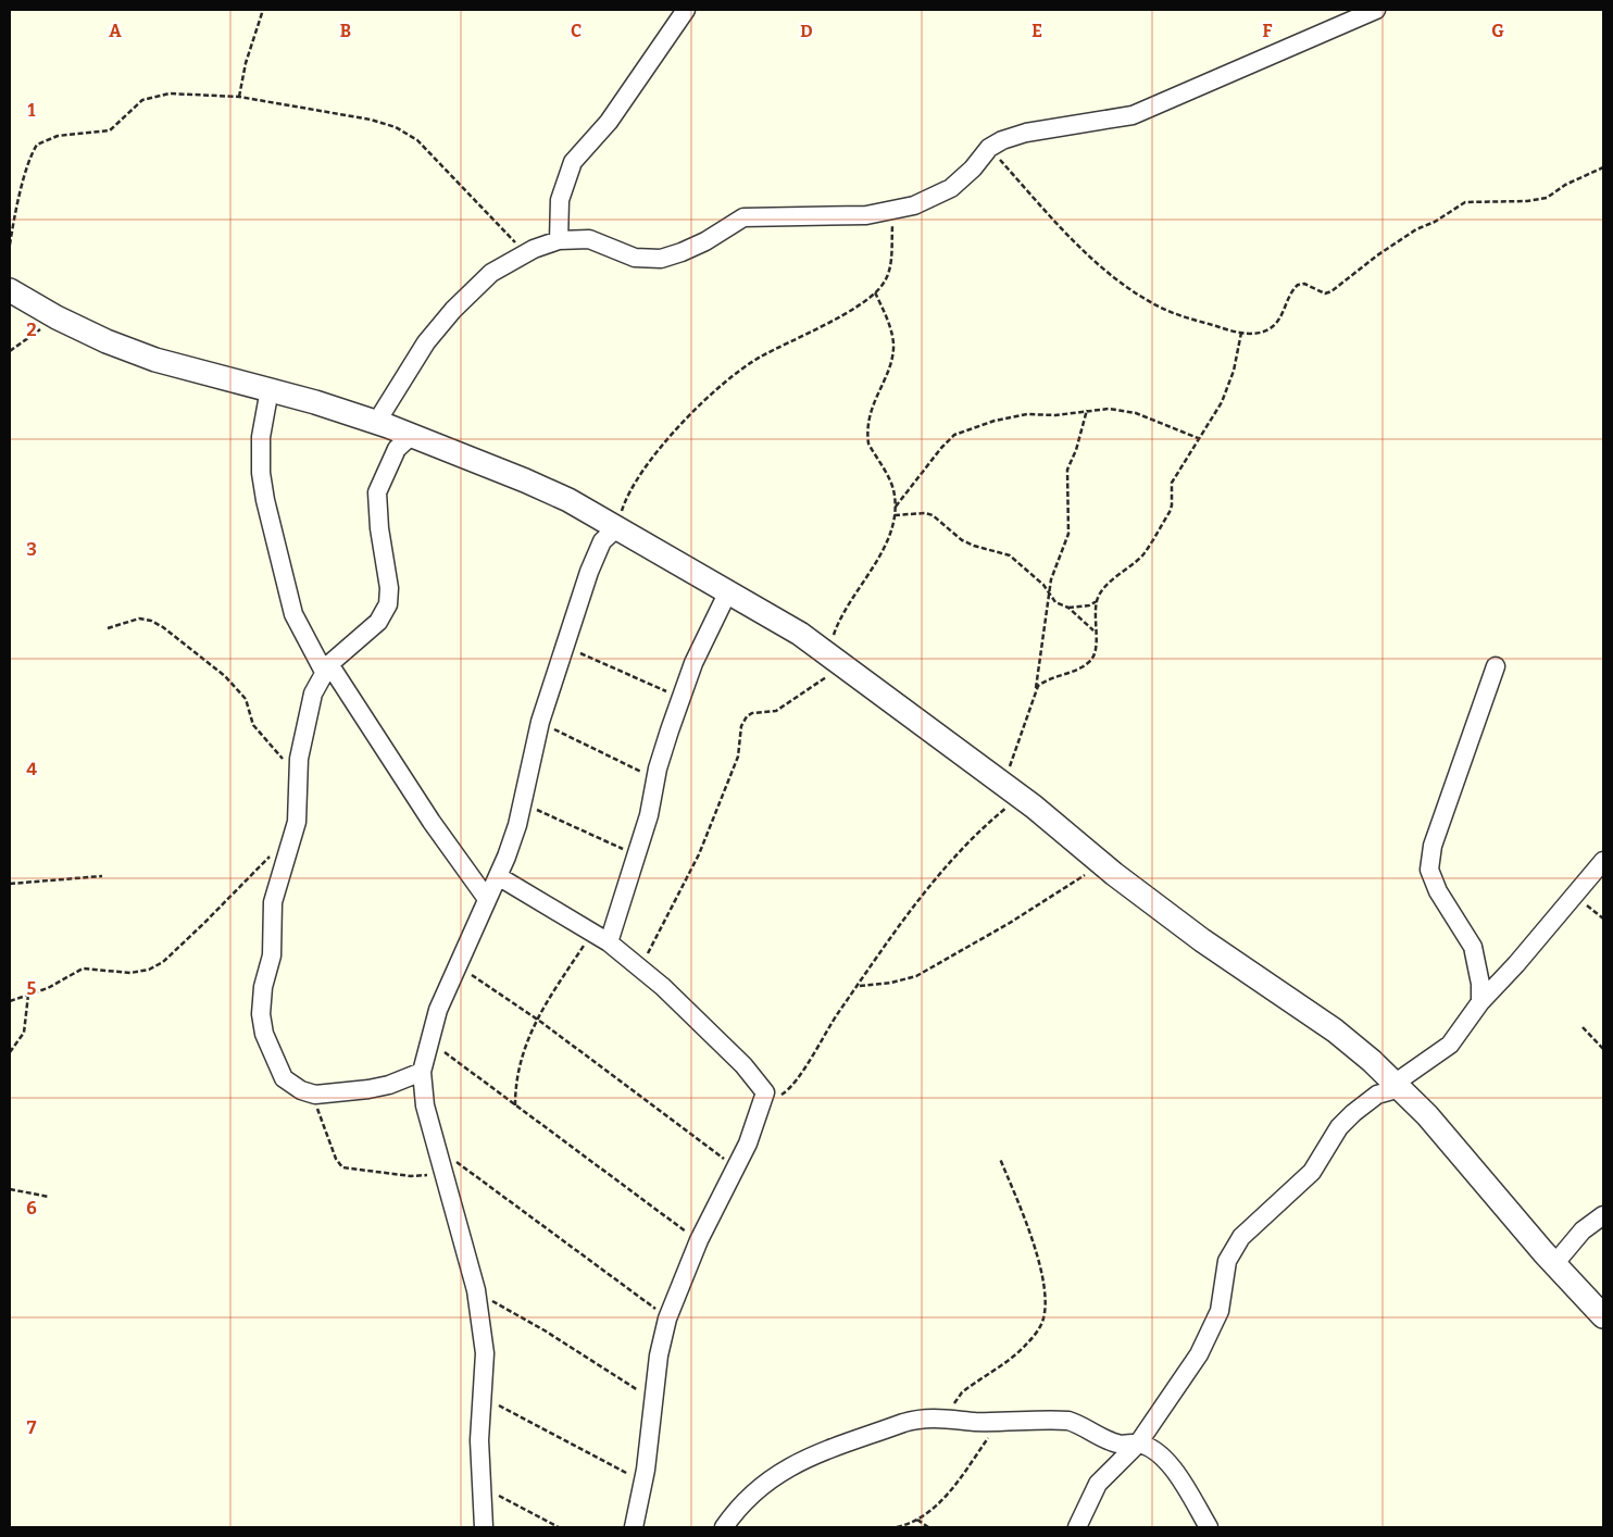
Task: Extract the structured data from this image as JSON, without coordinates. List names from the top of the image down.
{
  "grid": {
    "columns": [
      "A",
      "B",
      "C",
      "D",
      "E",
      "F",
      "G"
    ],
    "rows": [
      "1",
      "2",
      "3",
      "4",
      "5",
      "6",
      "7"
    ]
  }
}
